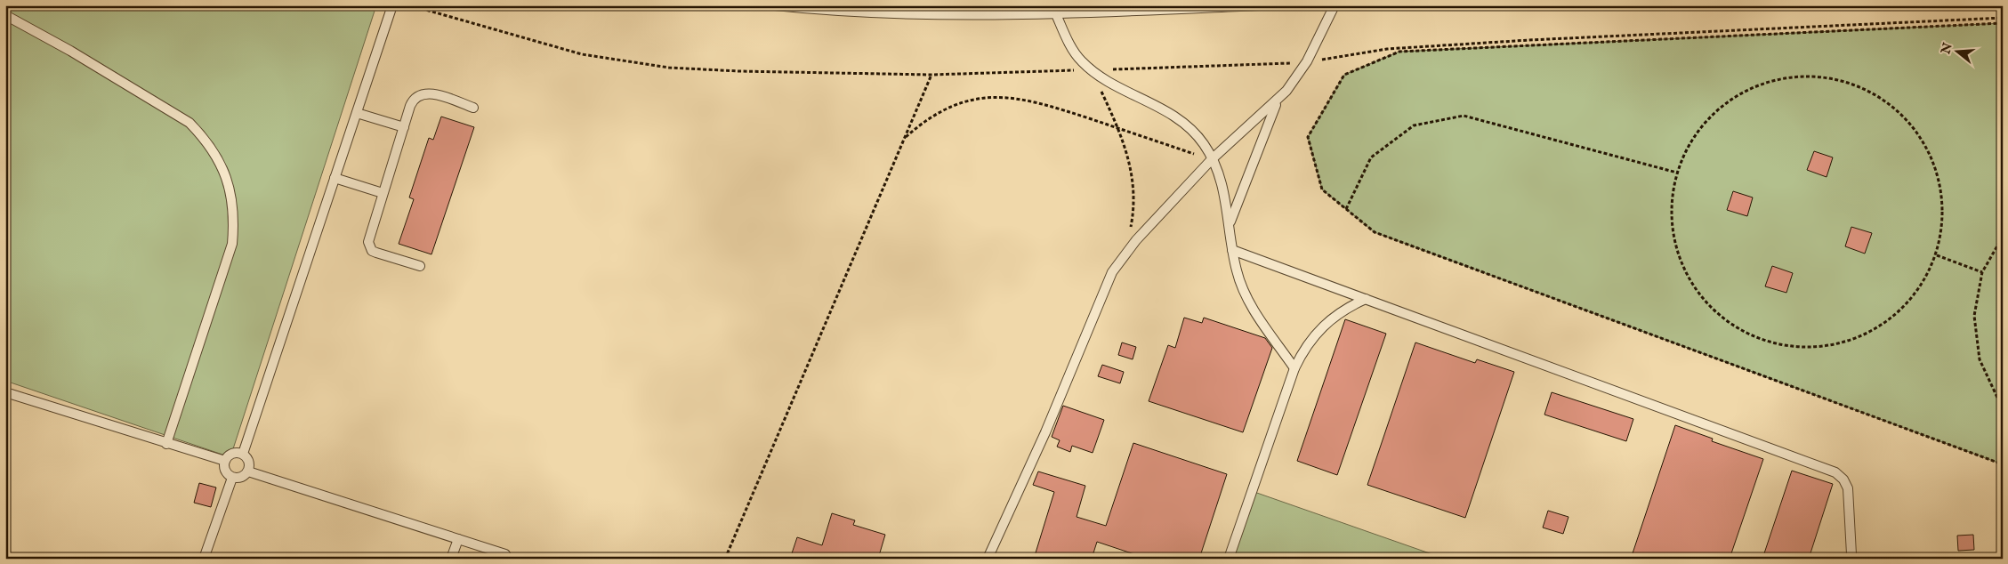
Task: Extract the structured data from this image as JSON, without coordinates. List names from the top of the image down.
{
  "north": "left"
}
